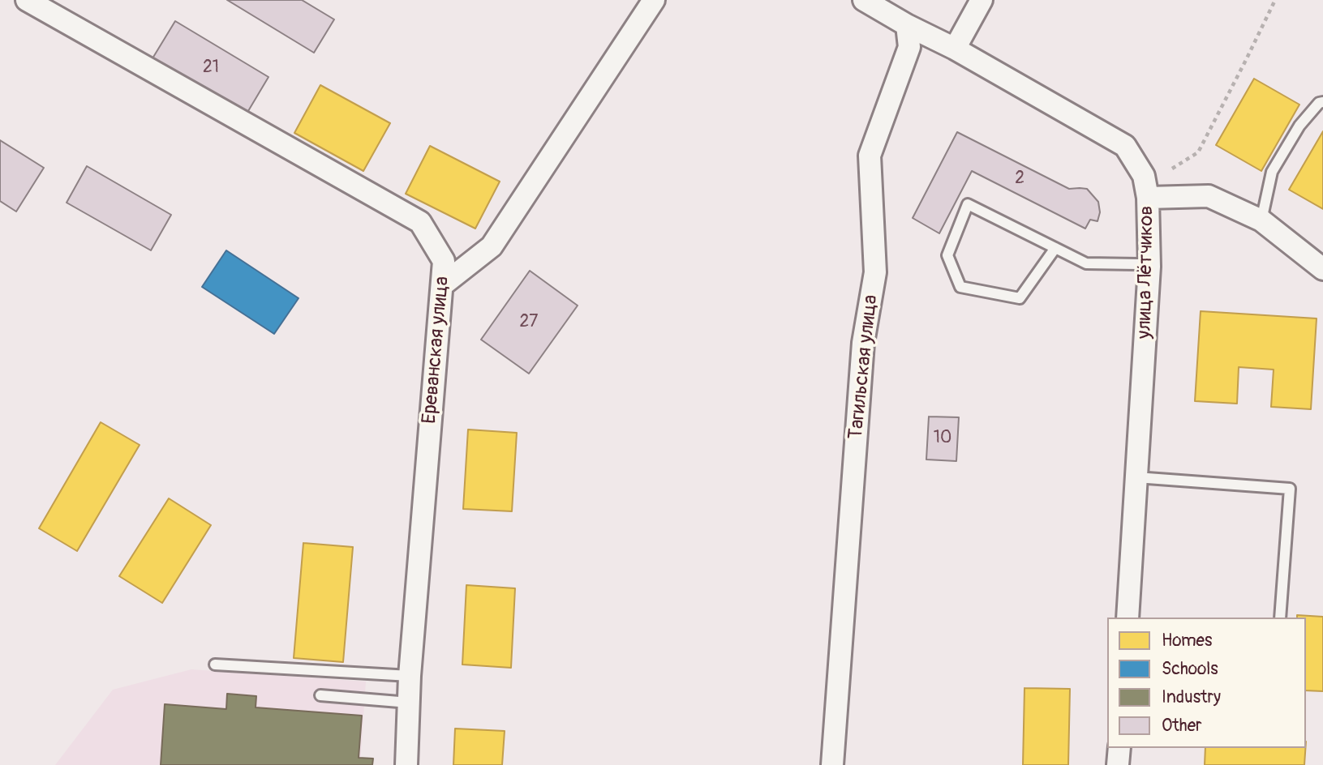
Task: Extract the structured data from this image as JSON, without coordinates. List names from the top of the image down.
{
  "streets": {
    "street": ["улица Лётчиков", "Ереванская улица", "Тагильская улица"]
  },
  "crossings": [
    ["улица Лётчиков", "Тагильская улица"]
  ],
  "house_numbers": [
    "21",
    "2",
    "27",
    "10"
  ],
  "legend": [
    "Homes",
    "Schools",
    "Industry",
    "Other"
  ]
}
